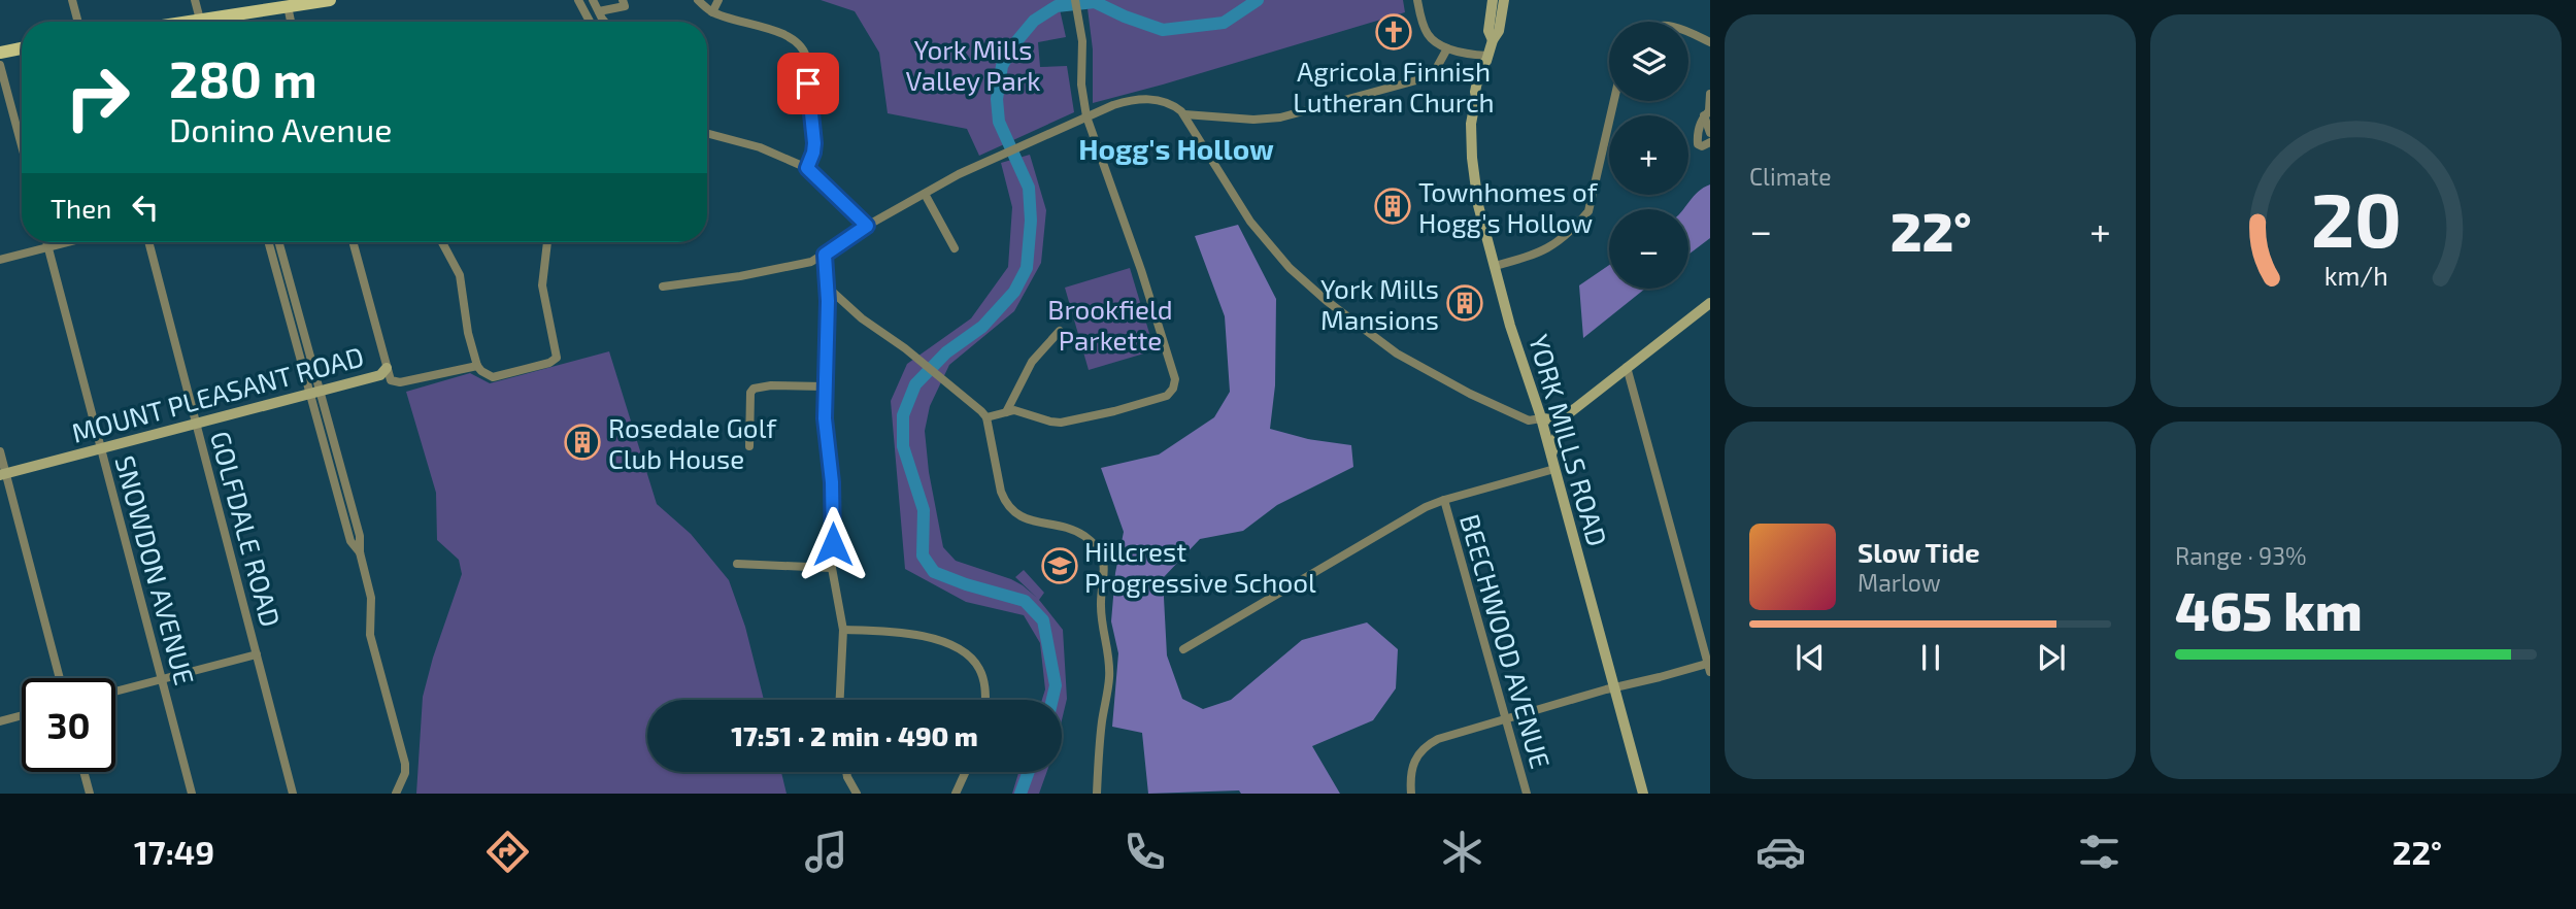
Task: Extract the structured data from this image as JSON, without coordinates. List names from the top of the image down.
{
  "streets": {
    "main road": ["MOUNT PLEASANT ROAD", "YORK MILLS ROAD"],
    "street": ["GOLFDALE ROAD", "SNOWDON AVENUE", "BEECHWOOD AVENUE"]
  },
  "crossings": [
    ["MOUNT PLEASANT ROAD", "GOLFDALE ROAD"],
    ["MOUNT PLEASANT ROAD", "SNOWDON AVENUE"]
  ],
  "districts": ["Hogg's Hollow"],
  "parks": ["York Mills Valley Park", "Brookfield Parkette"],
  "places": {
    "church": ["Agricola Finnish Lutheran Church"],
    "building": ["Townhomes of Hogg's Hollow", "York Mills Mansions", "Rosedale Golf Club House"],
    "school or university": ["Hillcrest Progressive School"]
  },
  "page": {
    "tile": [
      "Climate",
      ["Range · 93%", "465 km"]
    ],
    "map_buttons": ["+", "−"],
    "turn": ["280 m", "Donino Avenue"],
    "then": "Then",
    "heat": ["−", "22°", "+"],
    "song": ["Slow Tide", "Marlow"],
    "limit": "30",
    "trip": "17:51 · 2 min · 490 m",
    "tabs": ["17:49", "22°"],
    "gauge": ["20", "km/h"]
  }
}
